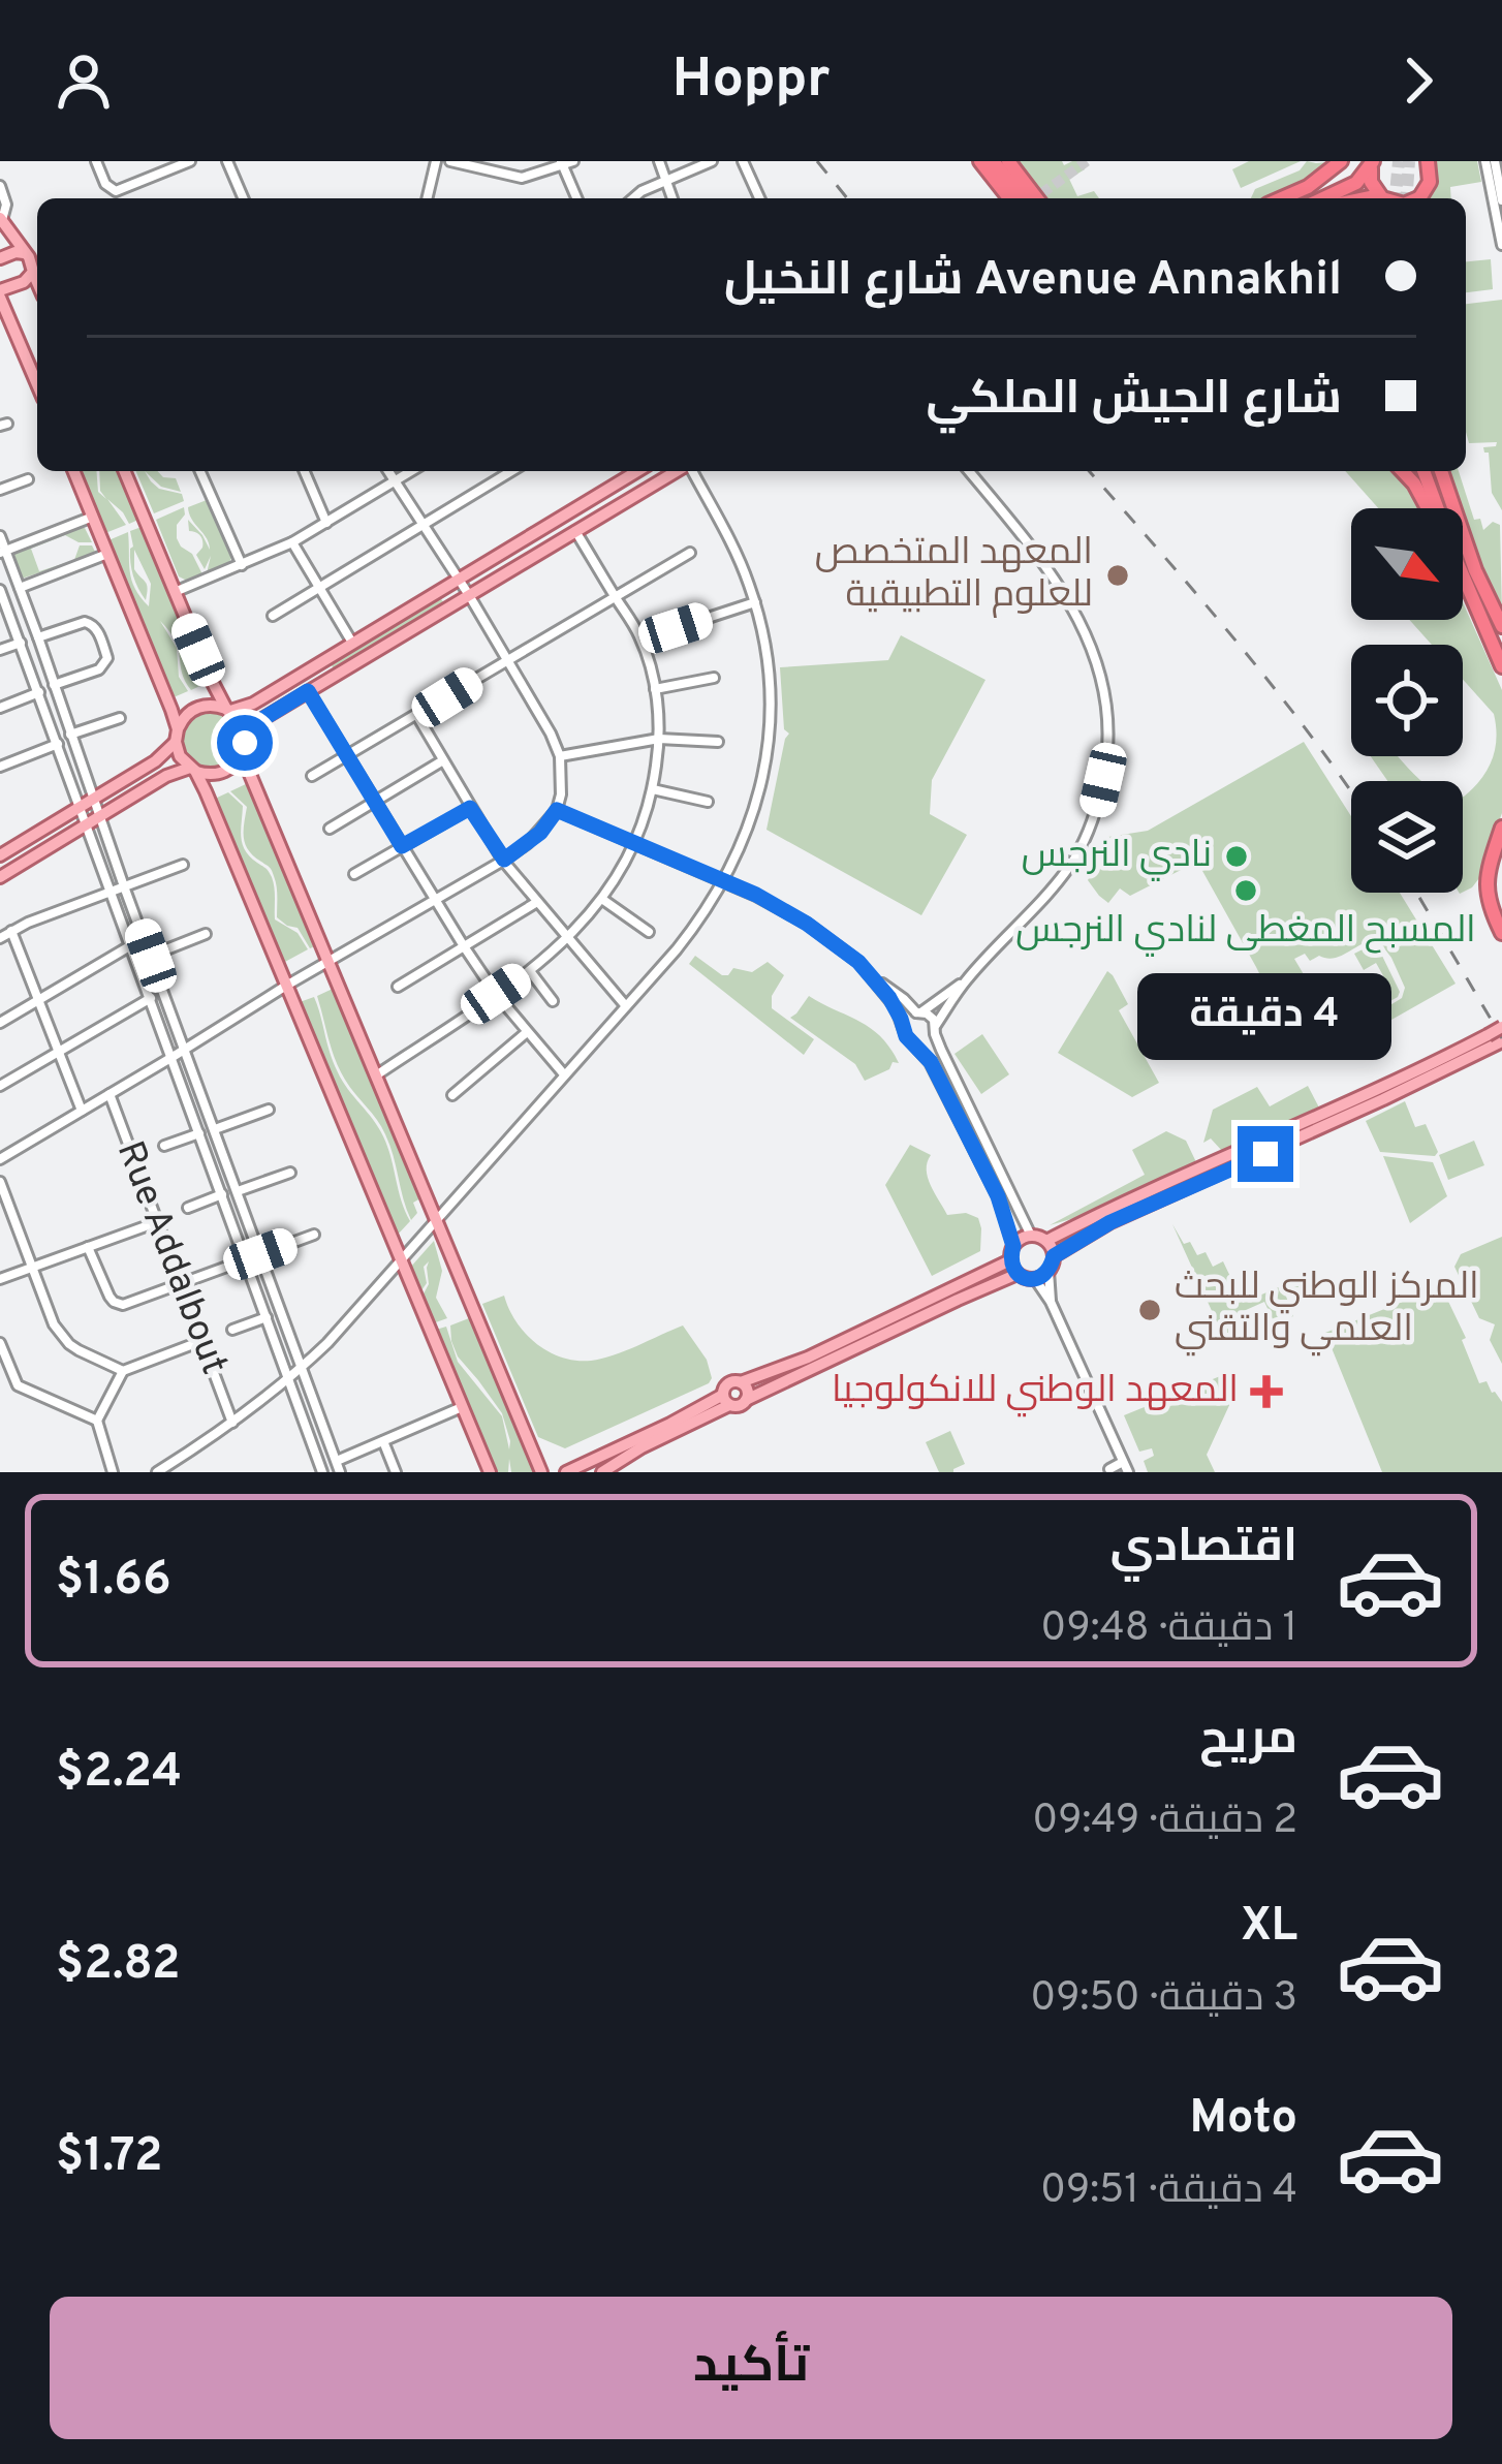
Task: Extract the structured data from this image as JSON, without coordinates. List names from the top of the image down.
{
  "streets": {
    "street": ["Rue Addalbout"]
  },
  "places": {
    "other": [
      "المعهد المتخصص للعلوم التطبيقية",
      "نادي النرجس",
      "المسبح المغطى لنادي النرجس",
      "المركز الوطني للبحث العلمي والتقني"
    ],
    "health": ["المعهد الوطني للانكولوجيا"]
  },
  "north": "bottom right",
  "page": {
    "header": "Hoppr",
    "banner": ["Avenue Annakhil شارع النخيل", "شارع الجيش الملكي"],
    "bubble": "4 دقيقة",
    "list": [
      {
        "name": "اقتصادي",
        "note": "1 دقيقة · 09:48",
        "value": "$1.66"
      },
      {
        "name": "مريح",
        "note": "2 دقيقة · 09:49",
        "value": "$2.24"
      },
      {
        "name": "XL",
        "note": "3 دقيقة · 09:50",
        "value": "$2.82"
      },
      {
        "name": "Moto",
        "note": "4 دقيقة · 09:51",
        "value": "$1.72"
      }
    ],
    "buttons": "تأكيد"
  }
}
